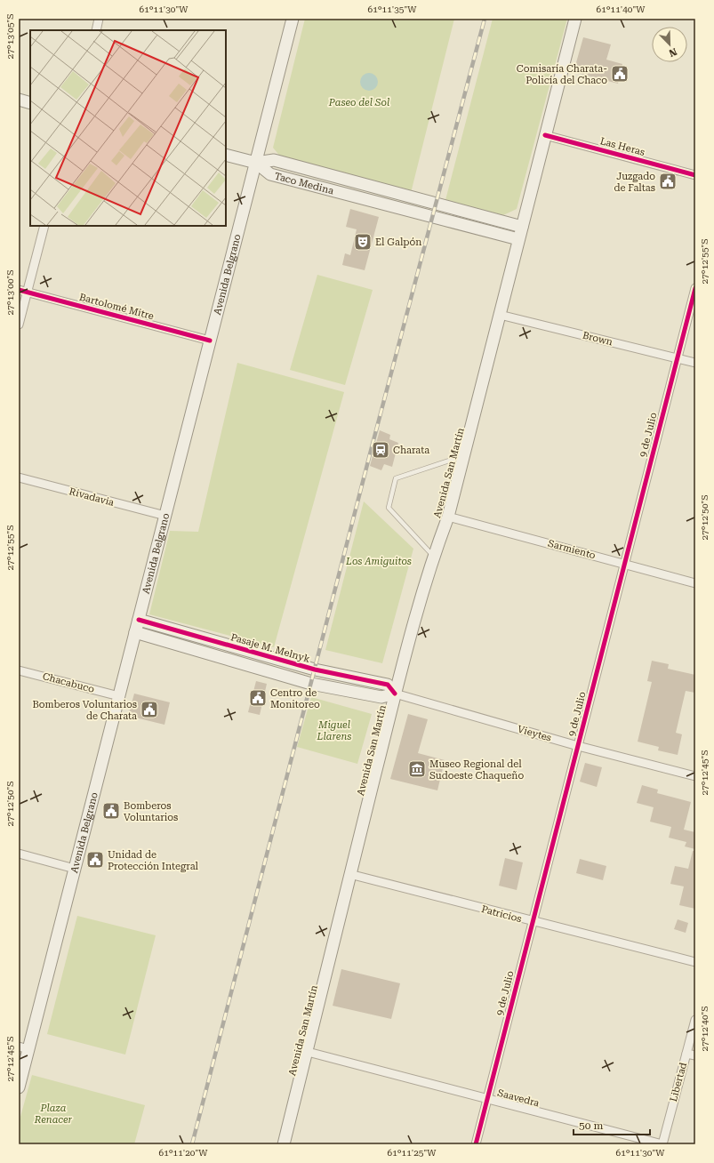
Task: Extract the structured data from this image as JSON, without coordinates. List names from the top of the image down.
{
  "streets": {
    "main road": [
      "Taco Medina",
      "Avenida Belgrano",
      "Avenida San Martín",
      "Pasaje M. Melnyk"
    ],
    "street": [
      "Las Heras",
      "Bartolomé Mitre",
      "Brown",
      "9 de Julio",
      "Rivadavia",
      "Sarmiento",
      "Chacabuco",
      "Vieytes",
      "Patricios",
      "Libertad",
      "Saavedra"
    ]
  },
  "crossings": [
    ["Las Heras", "Avenida San Martín"],
    ["Taco Medina", "Avenida Belgrano"],
    ["Taco Medina", "Avenida San Martín"],
    ["Avenida Belgrano", "Bartolomé Mitre"],
    ["Avenida Belgrano", "Rivadavia"],
    ["Avenida Belgrano", "Pasaje M. Melnyk"],
    ["Avenida Belgrano", "Chacabuco"],
    ["Brown", "9 de Julio"],
    ["Brown", "Avenida San Martín"],
    ["9 de Julio", "Sarmiento"],
    ["9 de Julio", "Vieytes"],
    ["9 de Julio", "Patricios"],
    ["9 de Julio", "Saavedra"],
    ["Avenida San Martín", "Sarmiento"],
    ["Avenida San Martín", "Pasaje M. Melnyk"],
    ["Avenida San Martín", "Vieytes"],
    ["Avenida San Martín", "Patricios"],
    ["Avenida San Martín", "Saavedra"],
    ["Pasaje M. Melnyk", "Vieytes"],
    ["Libertad", "Saavedra"]
  ],
  "parks": [
    "Paseo del Sol",
    "Los Amiguitos",
    "Miguel Llarens",
    "Plaza Renacer"
  ],
  "places": {
    "public building": [
      "Comisaría Charata- Policía del Chaco",
      "Juzgado de Faltas",
      "Centro de Monitoreo",
      "Bomberos Voluntarios de Charata",
      "Bomberos Voluntarios",
      "Unidad de Protección Integral"
    ],
    "theatre": ["El Galpón"],
    "station": ["Charata"],
    "museum": ["Museo Regional del Sudoeste Chaqueño"]
  },
  "scale_bar": "50 m",
  "north": "bottom right",
  "coordinates": [
    "61°11'30\"W",
    "61°11'35\"W",
    "61°11'40\"W",
    "27°13'05\"S",
    "27°12'55\"S",
    "27°13'00\"S",
    "27°12'50\"S",
    "27°12'45\"S",
    "27°12'40\"S",
    "61°11'20\"W",
    "61°11'25\"W"
  ]
}
